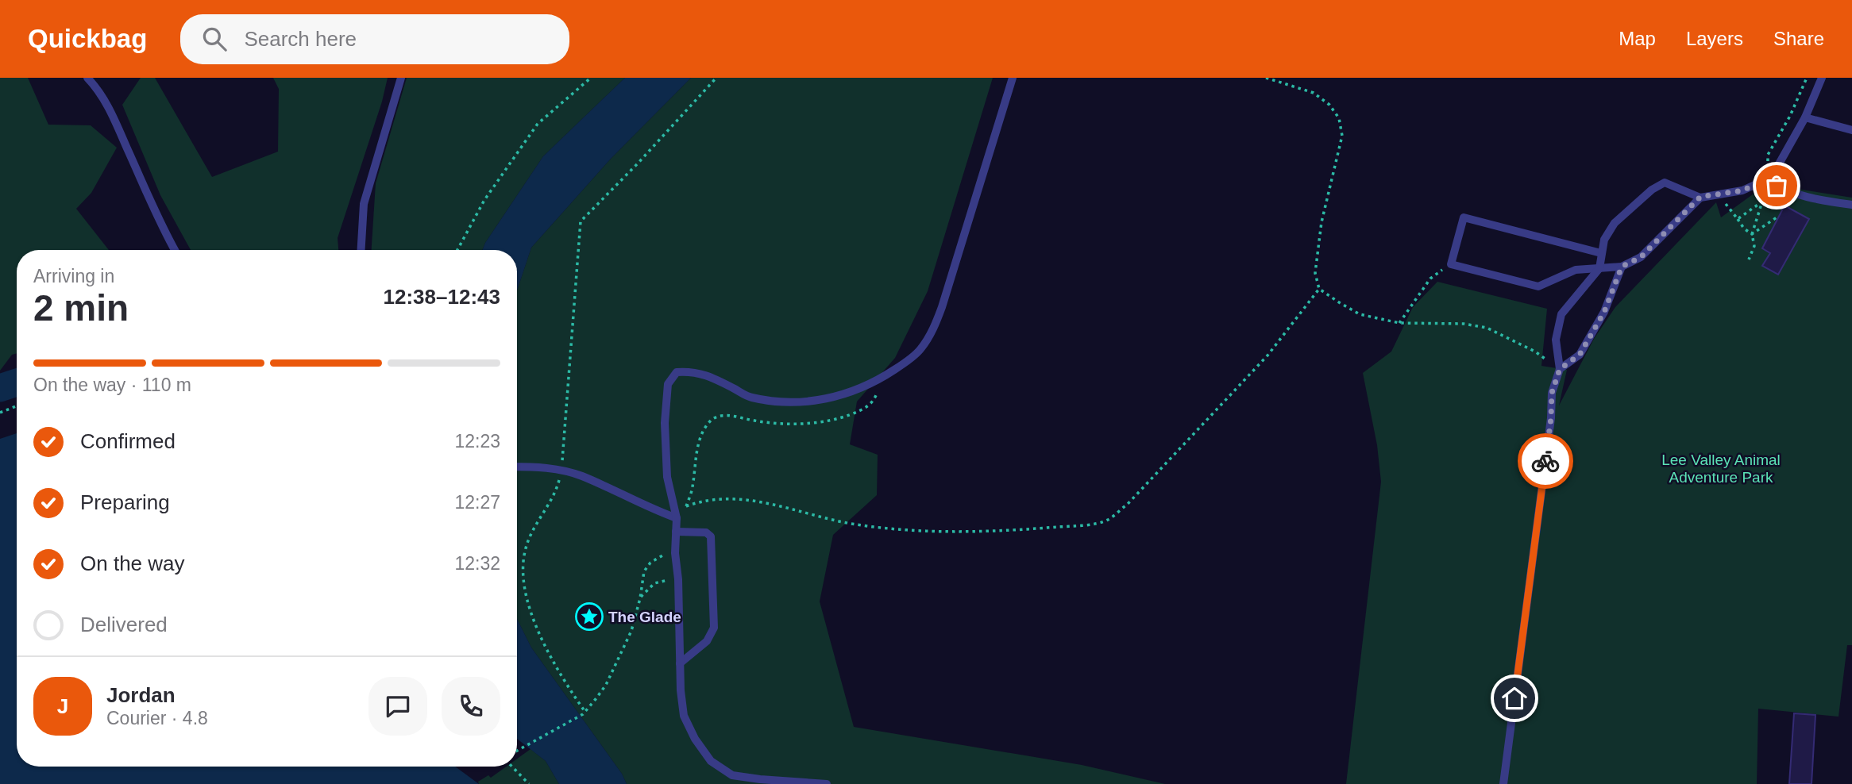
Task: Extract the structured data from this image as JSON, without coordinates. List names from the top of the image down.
{
  "parks": ["Lee Valley Animal Adventure Park"],
  "places": {
    "place": ["The Glade"]
  },
  "page": {
    "header": "Quickbag",
    "search": "Search here",
    "nav": ["Map", "Layers", "Share"],
    "heading": ["2 min", "Arriving in", "12:38–12:43"],
    "panel": ["Jordan", "Courier · 4.8"],
    "bar": "On the way · 110 m",
    "list": [
      ["Confirmed", "12:23"],
      ["Preparing", "12:27"],
      ["On the way", "12:32"],
      "Delivered"
    ],
    "round": "J"
  }
}
